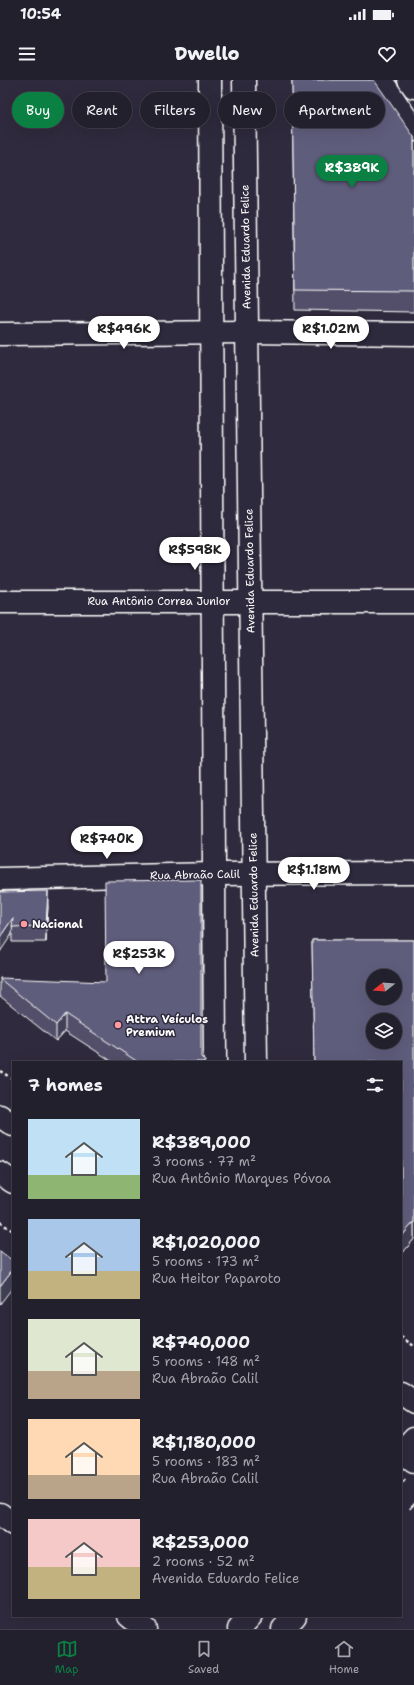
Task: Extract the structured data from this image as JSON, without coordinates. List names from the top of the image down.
{
  "streets": {
    "street": ["Avenida Eduardo Felice", "Rua Antônio Correa Junior", "Rua Abraão Calil"]
  },
  "crossings": [
    ["Avenida Eduardo Felice", "Rua Antônio Correa Junior"],
    ["Avenida Eduardo Felice", "Rua Abraão Calil"]
  ],
  "places": ["Nacional", "Attra Veículos Premium"],
  "north": "left",
  "page": {
    "status": "10:54",
    "header": "Dwello",
    "chip": [
      "Buy",
      "Rent",
      "Filters",
      "New",
      "Apartment"
    ],
    "price": [
      "R$389K",
      "R$496K",
      "R$1.02M",
      "R$598K",
      "R$740K",
      "R$1.18M",
      "R$253K"
    ],
    "heading": "7 homes",
    "list": [
      {
        "name": "R$389,000",
        "note": "3 rooms · 77 m² · Rua Antônio Marques Póvoa"
      },
      {
        "name": "R$1,020,000",
        "note": "5 rooms · 173 m² · Rua Heitor Paparoto"
      },
      {
        "name": "R$740,000",
        "note": "5 rooms · 148 m² · Rua Abraão Calil"
      },
      {
        "name": "R$1,180,000",
        "note": "5 rooms · 183 m² · Rua Abraão Calil"
      },
      {
        "name": "R$253,000",
        "note": "2 rooms · 52 m² · Avenida Eduardo Felice"
      }
    ],
    "tabs": ["Map", "Saved", "Home"]
  }
}
